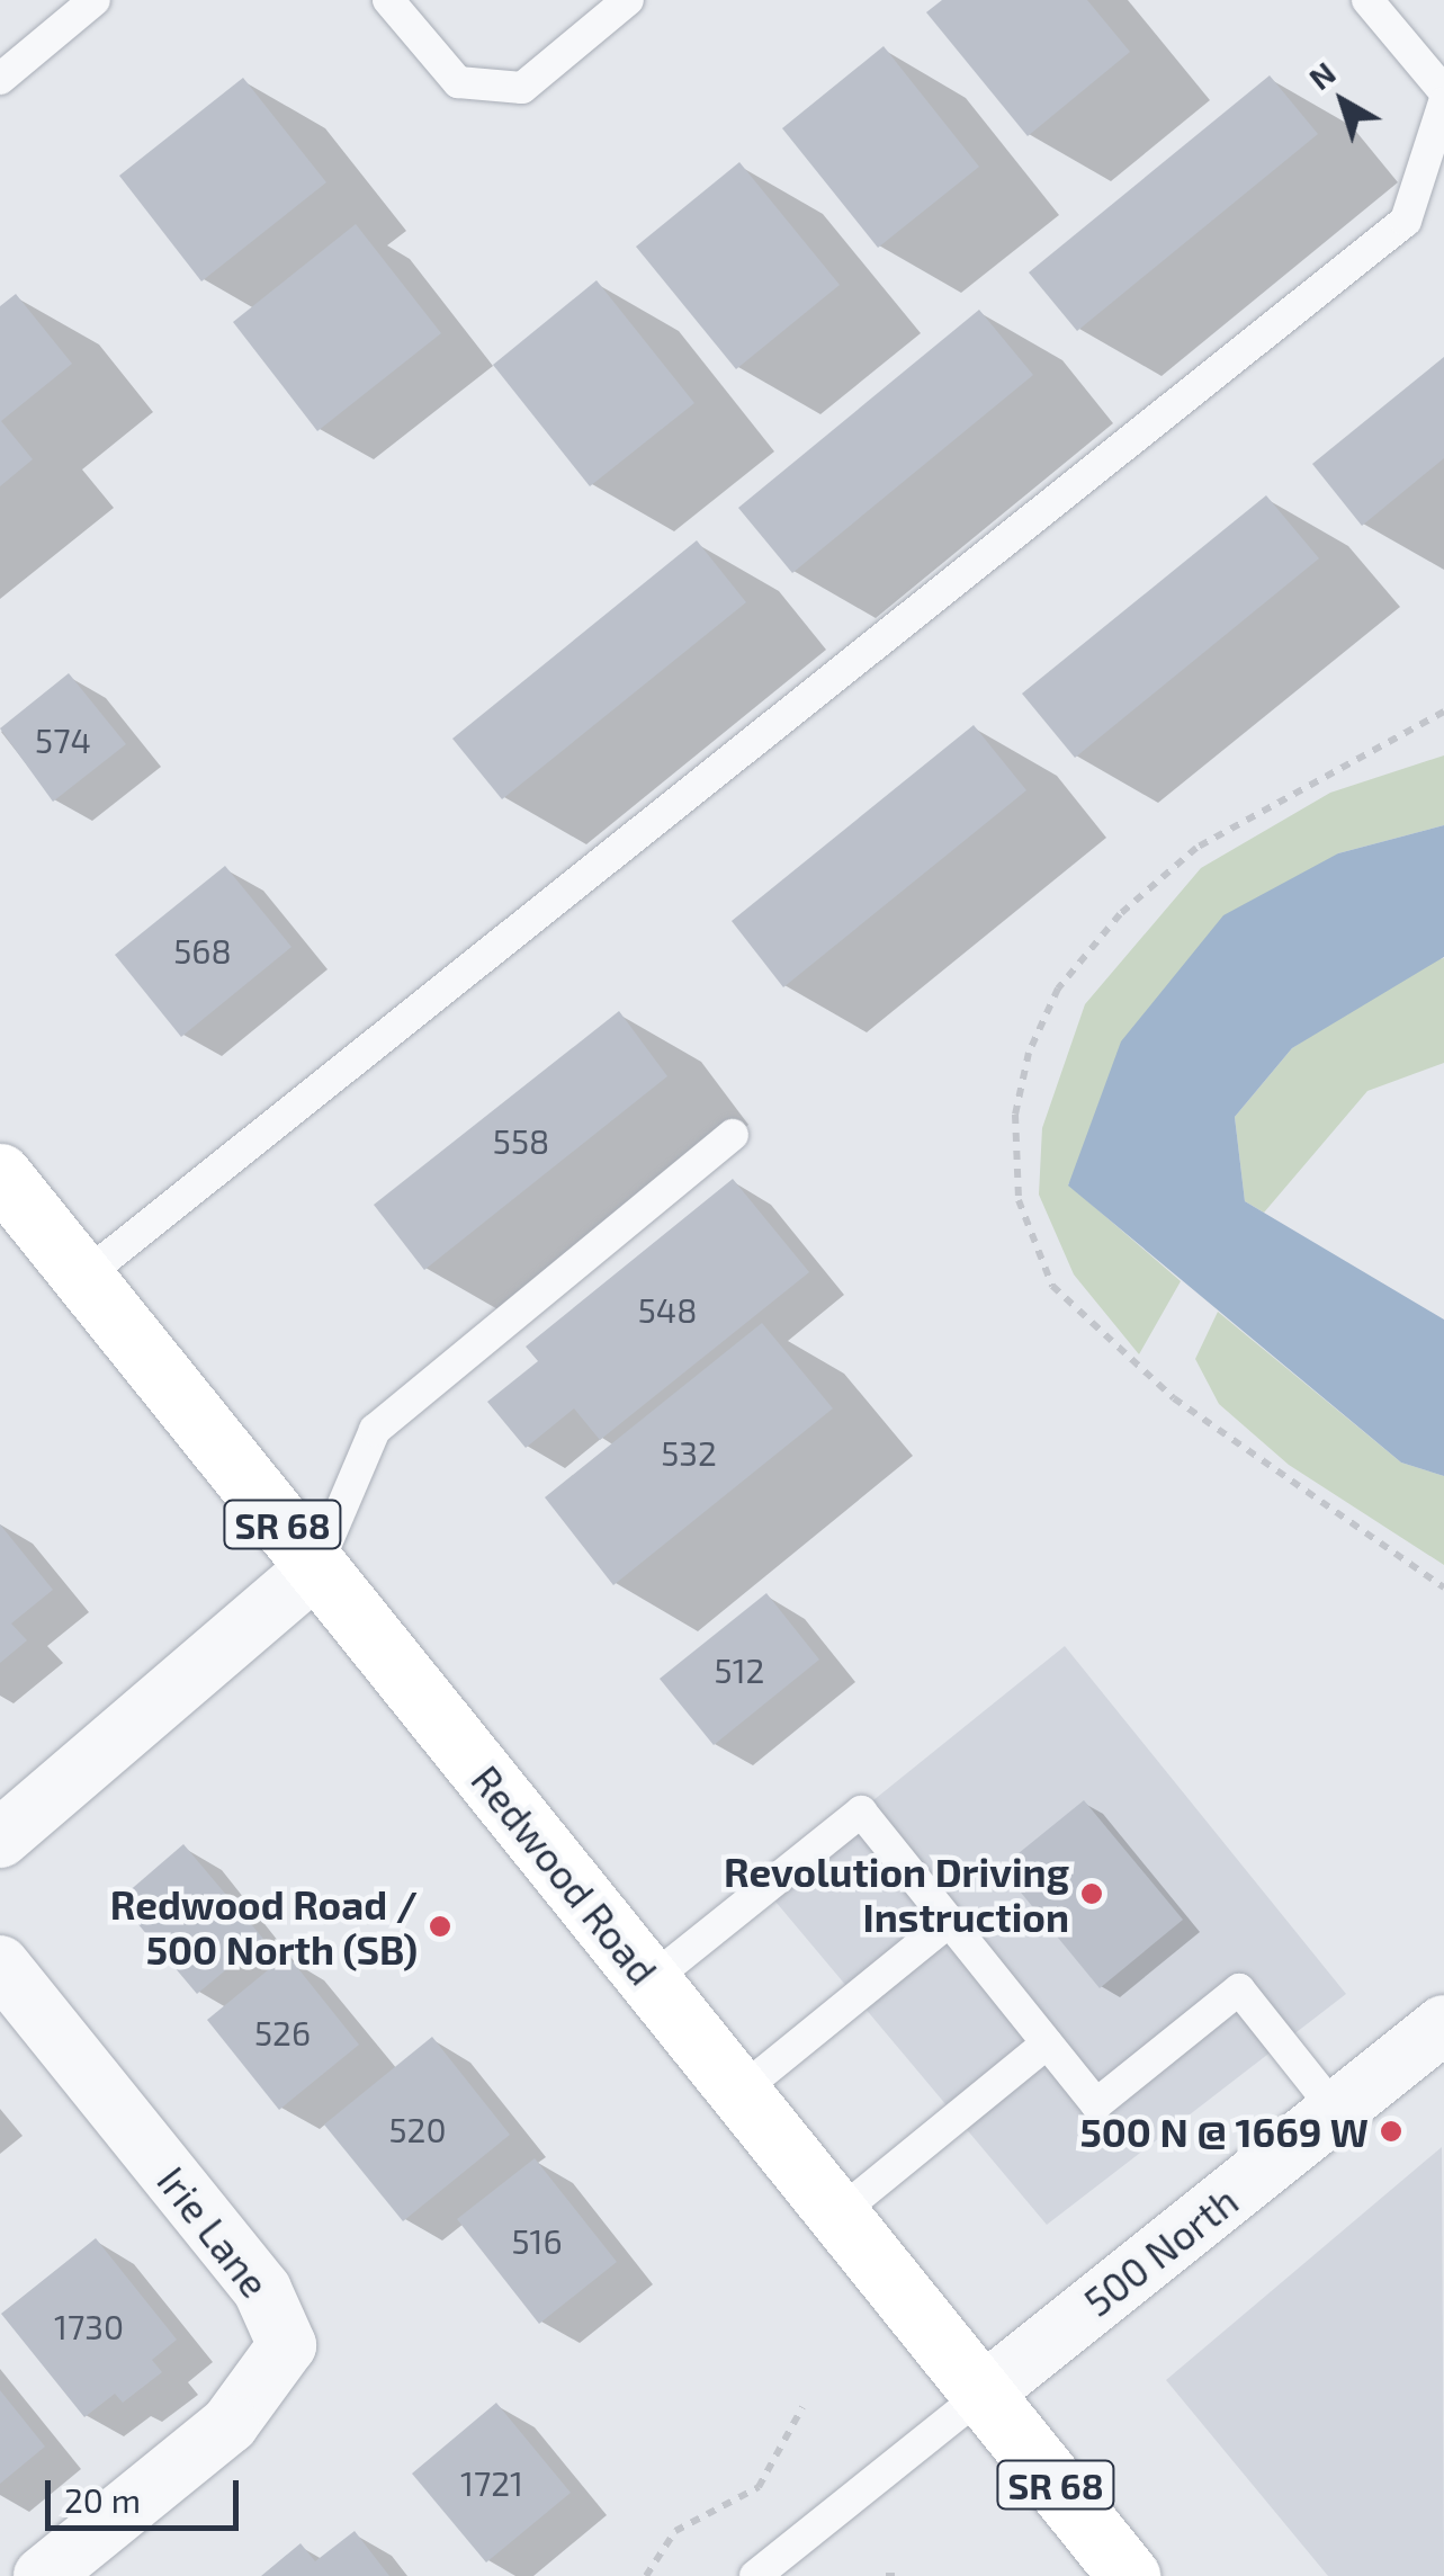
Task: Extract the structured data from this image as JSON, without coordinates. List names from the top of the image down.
{
  "streets": {
    "main road": ["SR 68", "Redwood Road"],
    "street": ["Irie Lane", "500 North"]
  },
  "crossings": [
    ["Redwood Road", "500 North"]
  ],
  "places": ["Revolution Driving Instruction", "Redwood Road / 500 North (SB)", "500 N @ 1669 W"],
  "house_numbers": [
    "574",
    "568",
    "558",
    "548",
    "532",
    "512",
    "526",
    "520",
    "516",
    "1730",
    "1721"
  ],
  "scale_bar": "20 m",
  "north": "top left"
}
